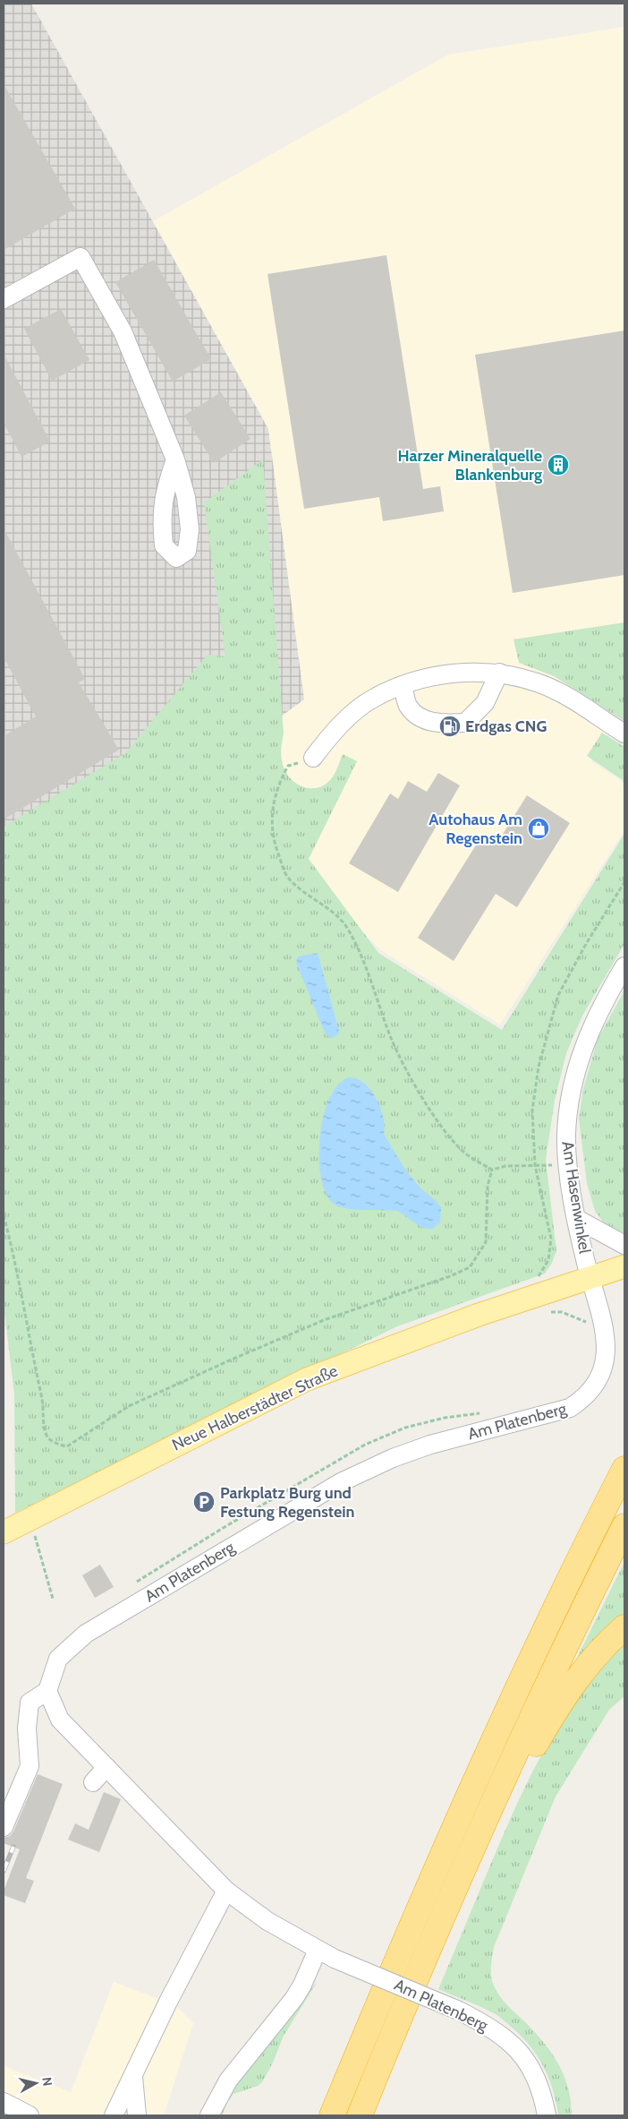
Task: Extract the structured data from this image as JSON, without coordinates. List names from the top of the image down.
{
  "streets": {
    "main road": ["Neue Halberstädter Straße"],
    "street": ["Am Hasenwinkel", "Am Platenberg"]
  },
  "crossings": [
    ["Am Hasenwinkel", "Neue Halberstädter Straße"],
    ["Am Hasenwinkel", "Am Platenberg"],
    ["Neue Halberstädter Straße", "Am Platenberg"]
  ],
  "places": {
    "building": ["Harzer Mineralquelle Blankenburg"],
    "fuel station": ["Erdgas CNG"],
    "shop": ["Autohaus Am Regenstein"],
    "parking": ["Parkplatz Burg und Festung Regenstein"]
  },
  "north": "right"
}
